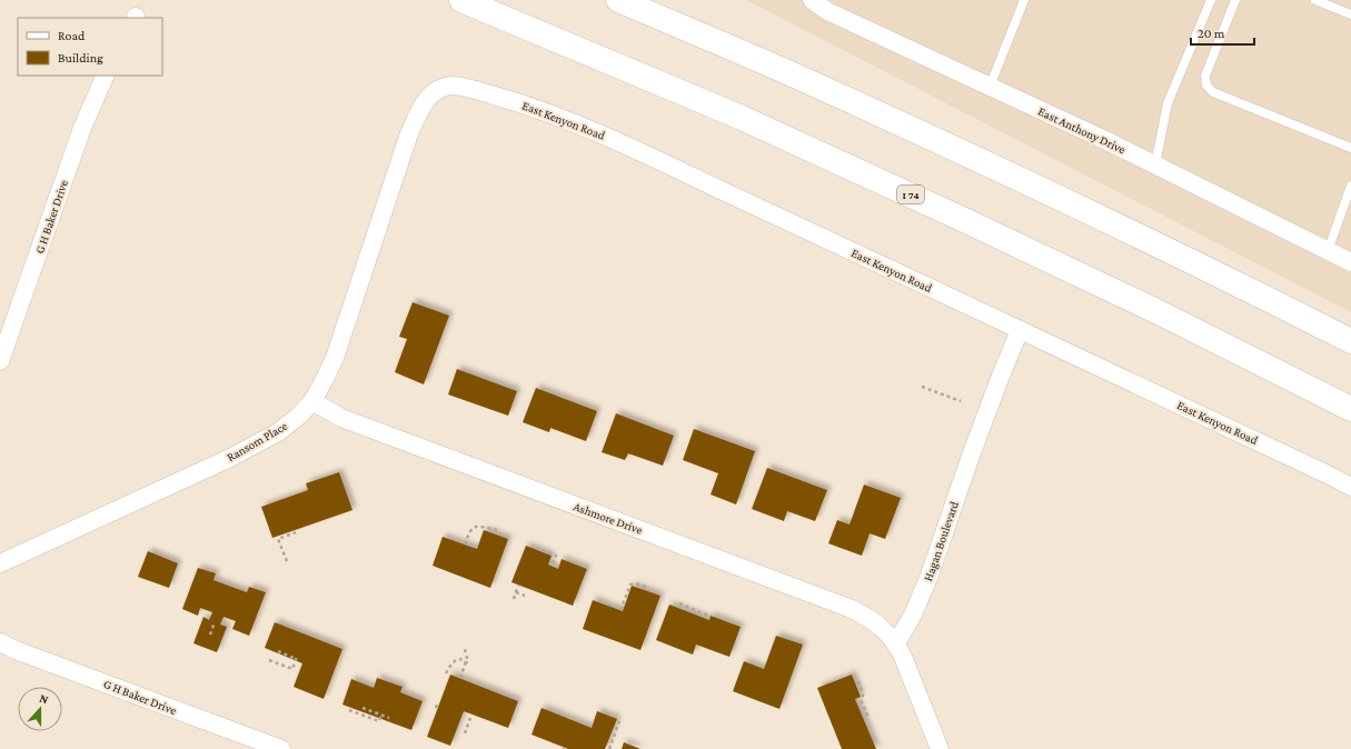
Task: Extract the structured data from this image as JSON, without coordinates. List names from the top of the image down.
{
  "streets": {
    "highway": ["I 74"],
    "street": [
      "East Kenyon Road",
      "East Anthony Drive",
      "G H Baker Drive",
      "Ransom Place",
      "Ashmore Drive",
      "Hagan Boulevard"
    ]
  },
  "crossings": [
    ["East Kenyon Road", "Ransom Place"],
    ["East Kenyon Road", "Hagan Boulevard"],
    ["Ransom Place", "Ashmore Drive"],
    ["Ashmore Drive", "Hagan Boulevard"]
  ],
  "legend": ["Road", "Building"],
  "scale_bar": "20 m",
  "north": "top"
}
